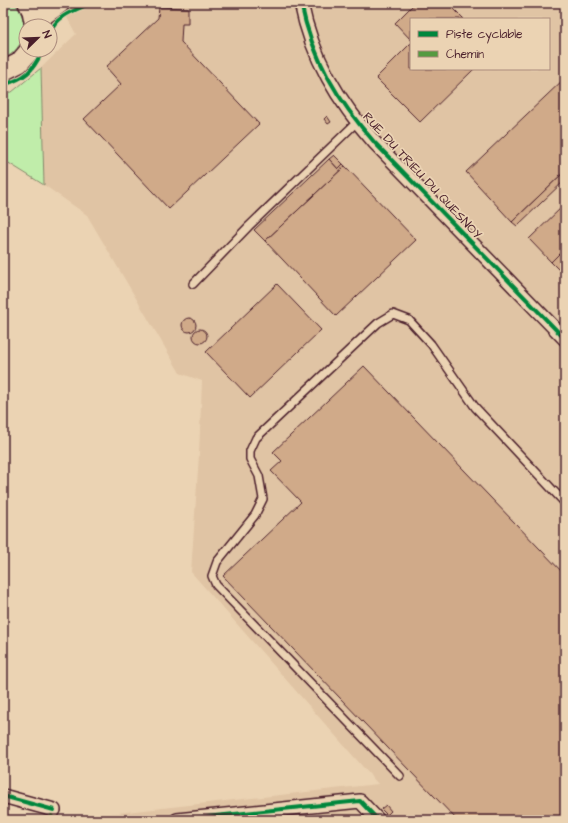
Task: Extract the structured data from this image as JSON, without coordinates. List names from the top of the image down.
{
  "streets": {
    "street": ["RUE DU TRIEU DU QUESNOY"]
  },
  "legend": ["Piste cyclable", "Chemin"],
  "north": "top right"
}
